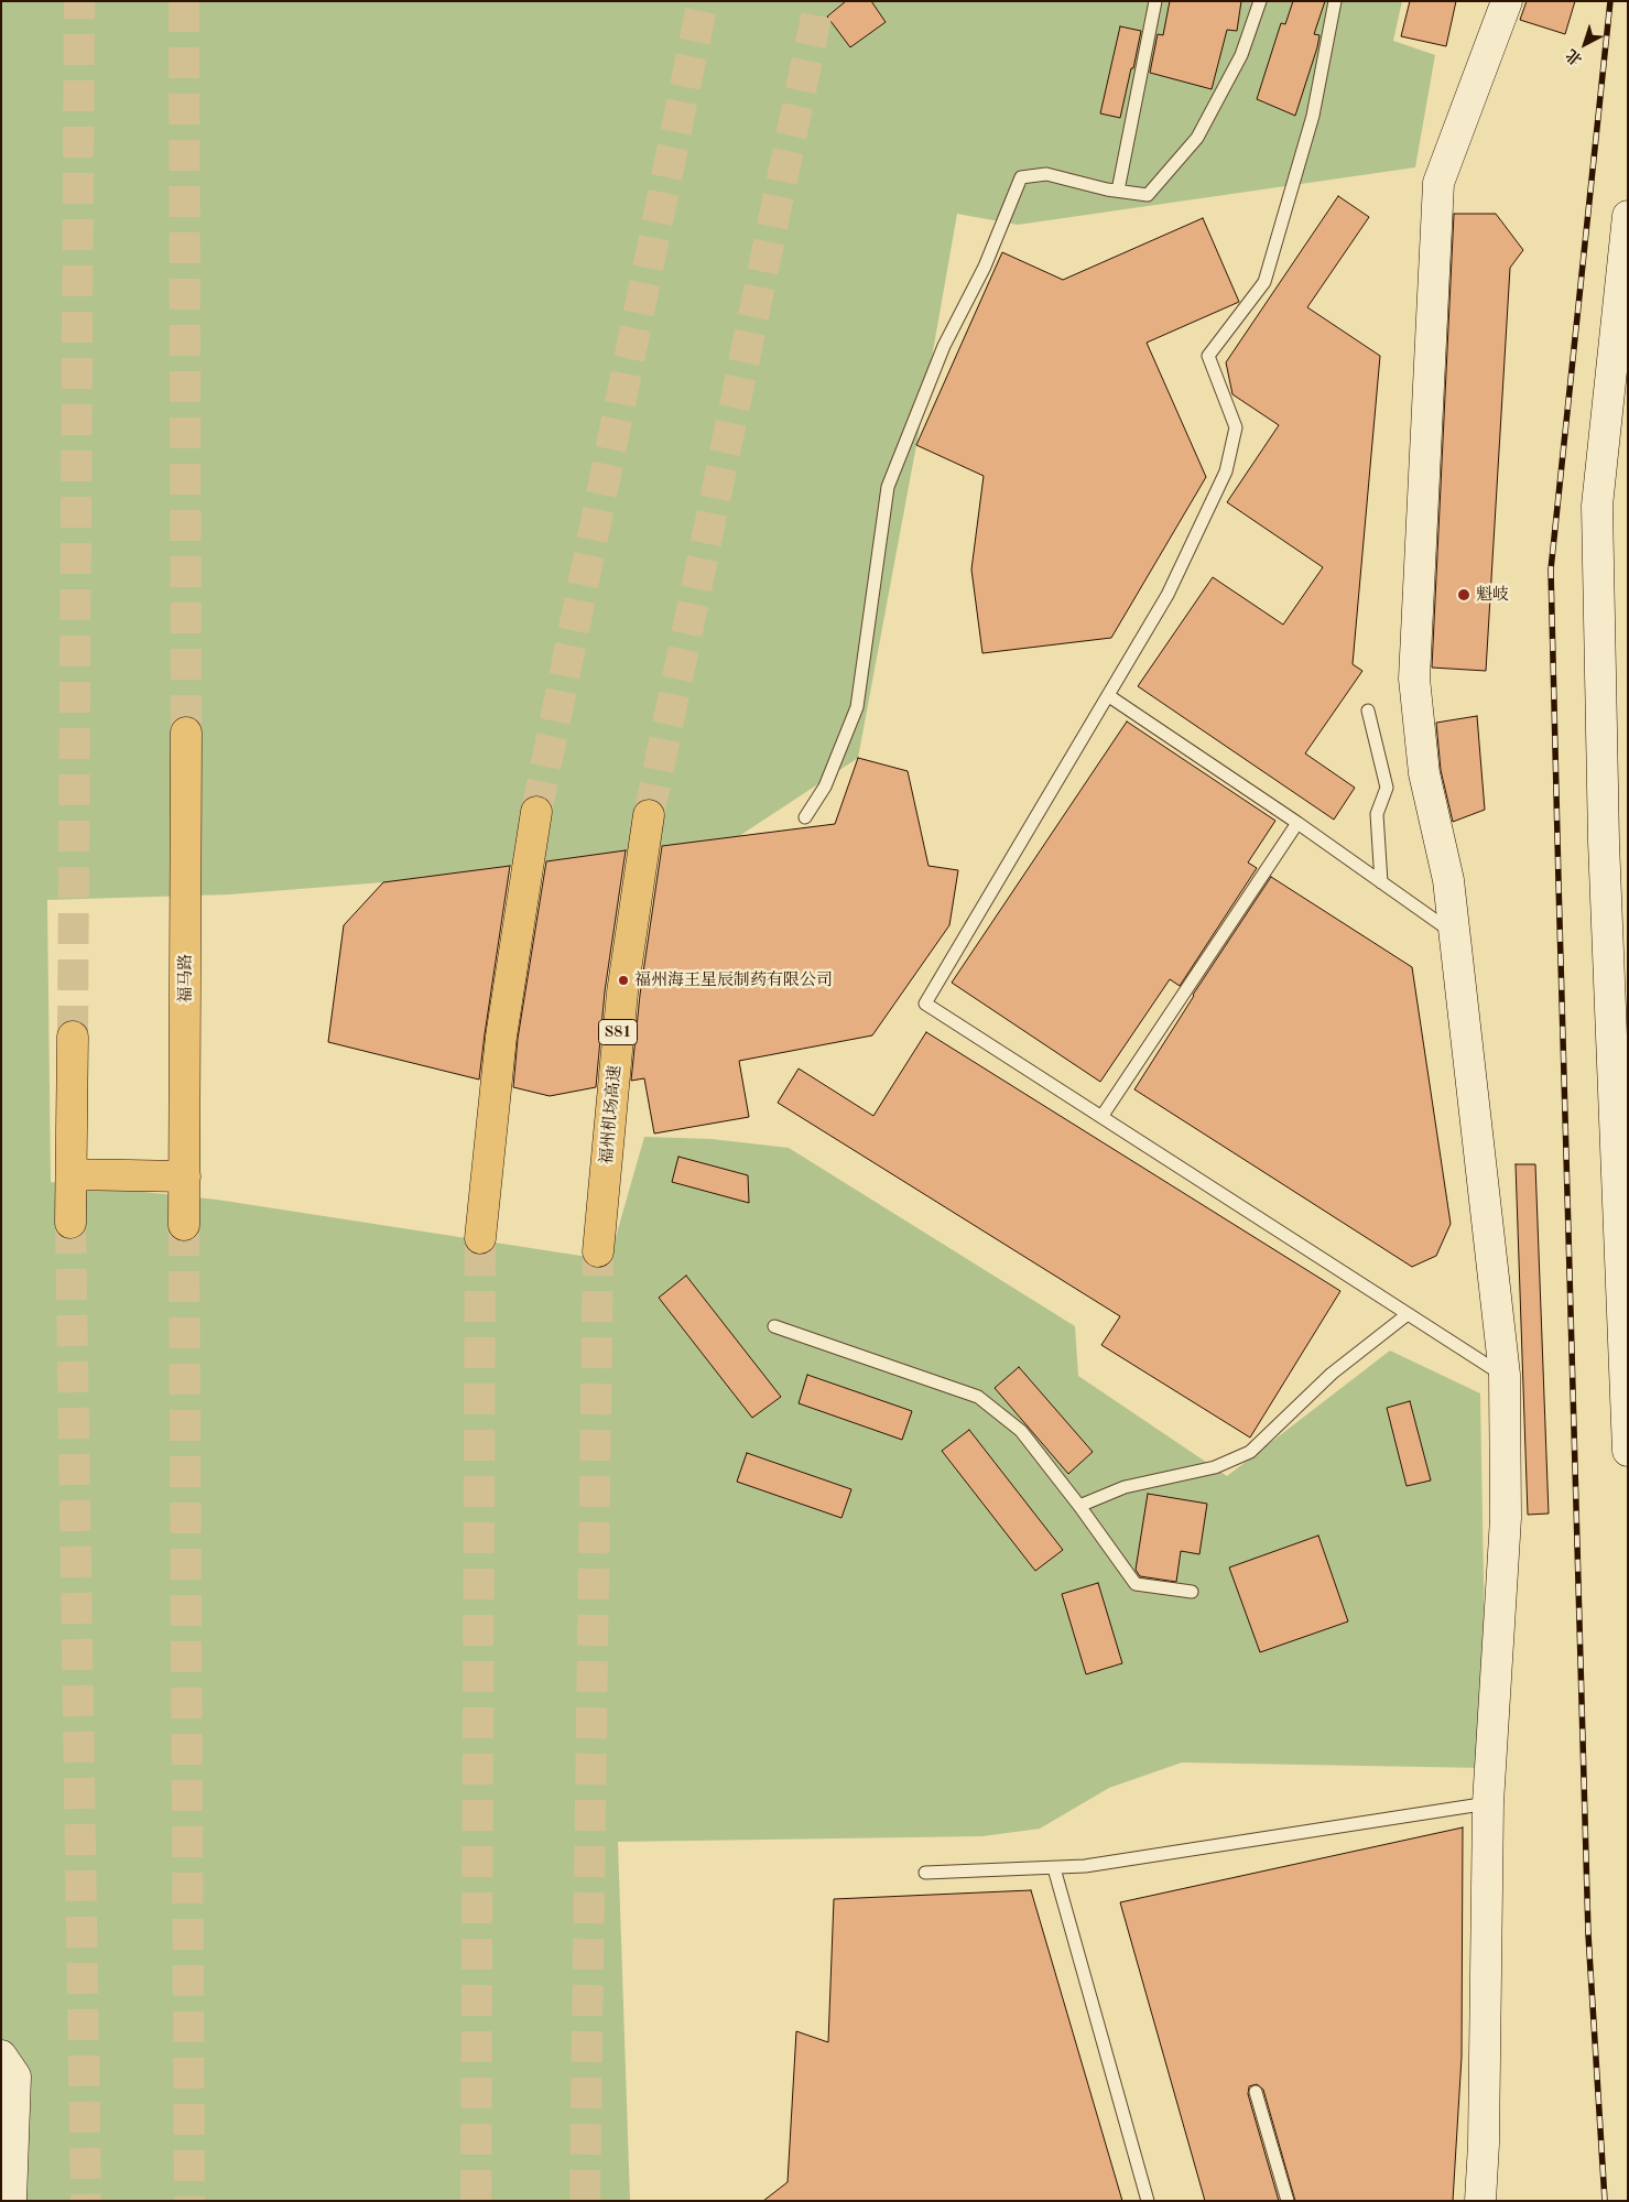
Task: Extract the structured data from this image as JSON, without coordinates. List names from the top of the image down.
{
  "streets": {
    "main road": ["福马路", "S81", "福州机场高速"]
  },
  "places": ["魁岐", "福州海王星辰制药有限公司"],
  "north": "bottom left"
}
